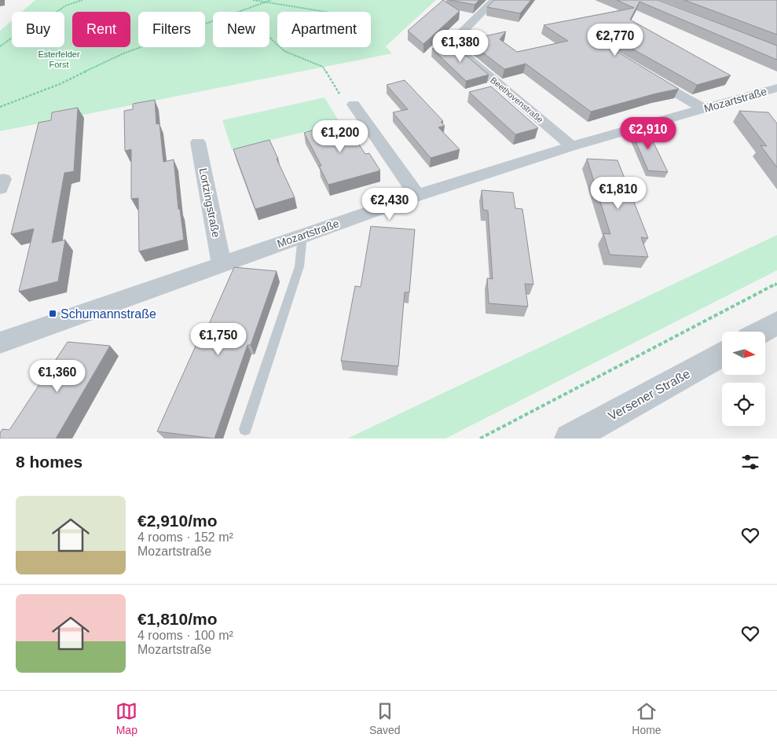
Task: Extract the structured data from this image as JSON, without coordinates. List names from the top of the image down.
{
  "streets": {
    "street": [
      "Beethovenstraße",
      "Mozartstraße",
      "Lortzingstraße",
      "Versener Straße"
    ]
  },
  "crossings": [
    ["Beethovenstraße", "Mozartstraße"],
    ["Mozartstraße", "Lortzingstraße"]
  ],
  "parks": ["Esterfelder Forst"],
  "places": {
    "transit": ["Schumannstraße"]
  },
  "north": "right",
  "page": {
    "chip": [
      "Buy",
      "Rent",
      "Filters",
      "New",
      "Apartment"
    ],
    "price": [
      "€2,770",
      "€1,380",
      "€2,910",
      "€1,200",
      "€1,810",
      "€2,430",
      "€1,750",
      "€1,360"
    ],
    "heading": "8 homes",
    "list": [
      {
        "name": "€2,910/mo",
        "note": "4 rooms · 152 m² · Mozartstraße"
      },
      {
        "name": "€1,810/mo",
        "note": "4 rooms · 100 m² · Mozartstraße"
      }
    ],
    "tabs": ["Map", "Saved", "Home"]
  }
}
